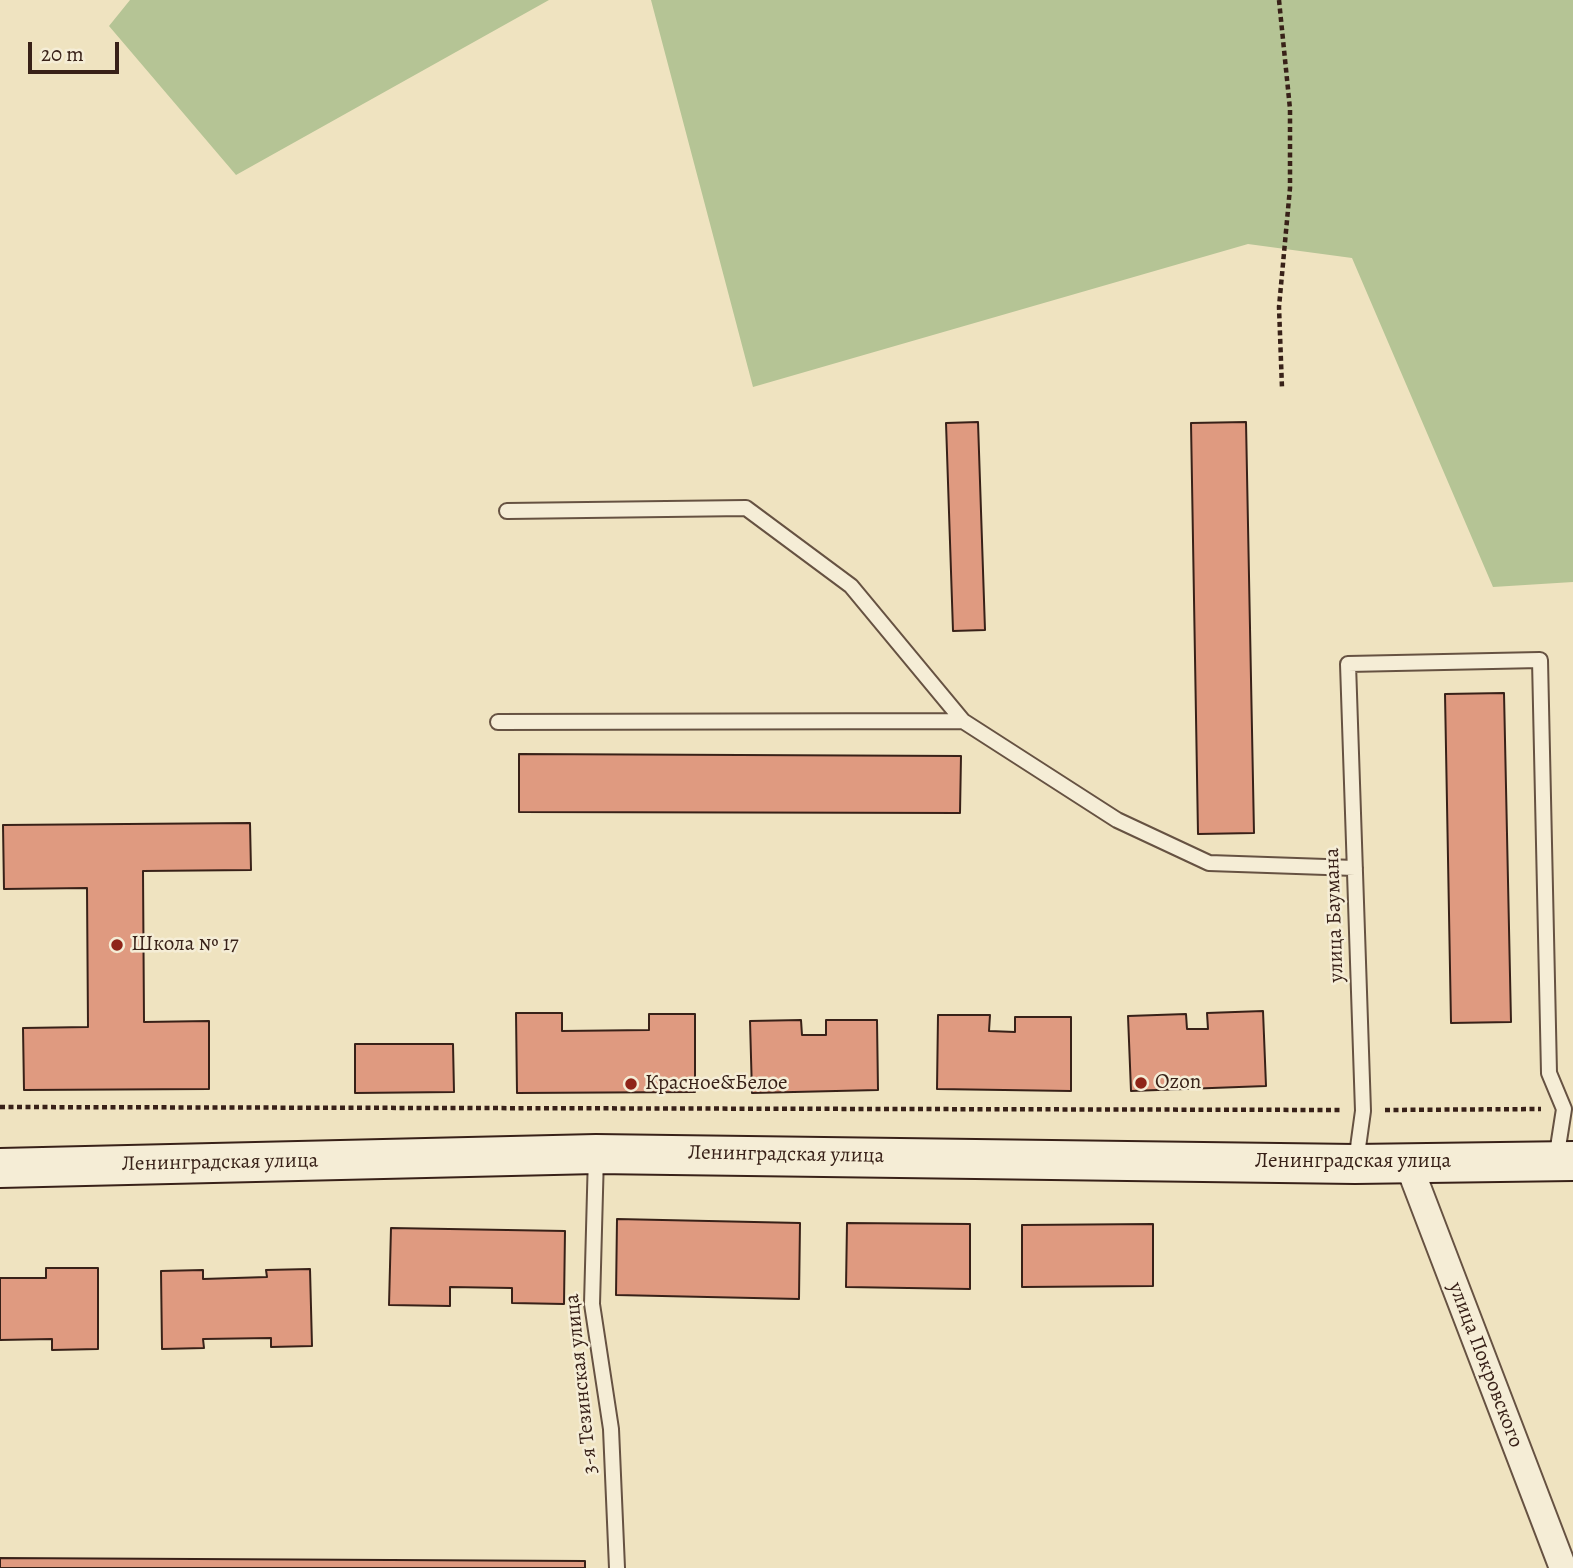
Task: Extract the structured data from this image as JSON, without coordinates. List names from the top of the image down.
{
  "streets": {
    "main road": ["Ленинградская улица"],
    "street": ["улица Покровского"],
    "lane": ["улица Баумана", "3-я Тезинская улица"]
  },
  "crossings": [
    ["улица Баумана", "Ленинградская улица"],
    ["Ленинградская улица", "улица Покровского"],
    ["Ленинградская улица", "3-я Тезинская улица"]
  ],
  "places": ["Школа № 17", "Ozon", "Красное&Белое"],
  "scale_bar": "20 m"
}
